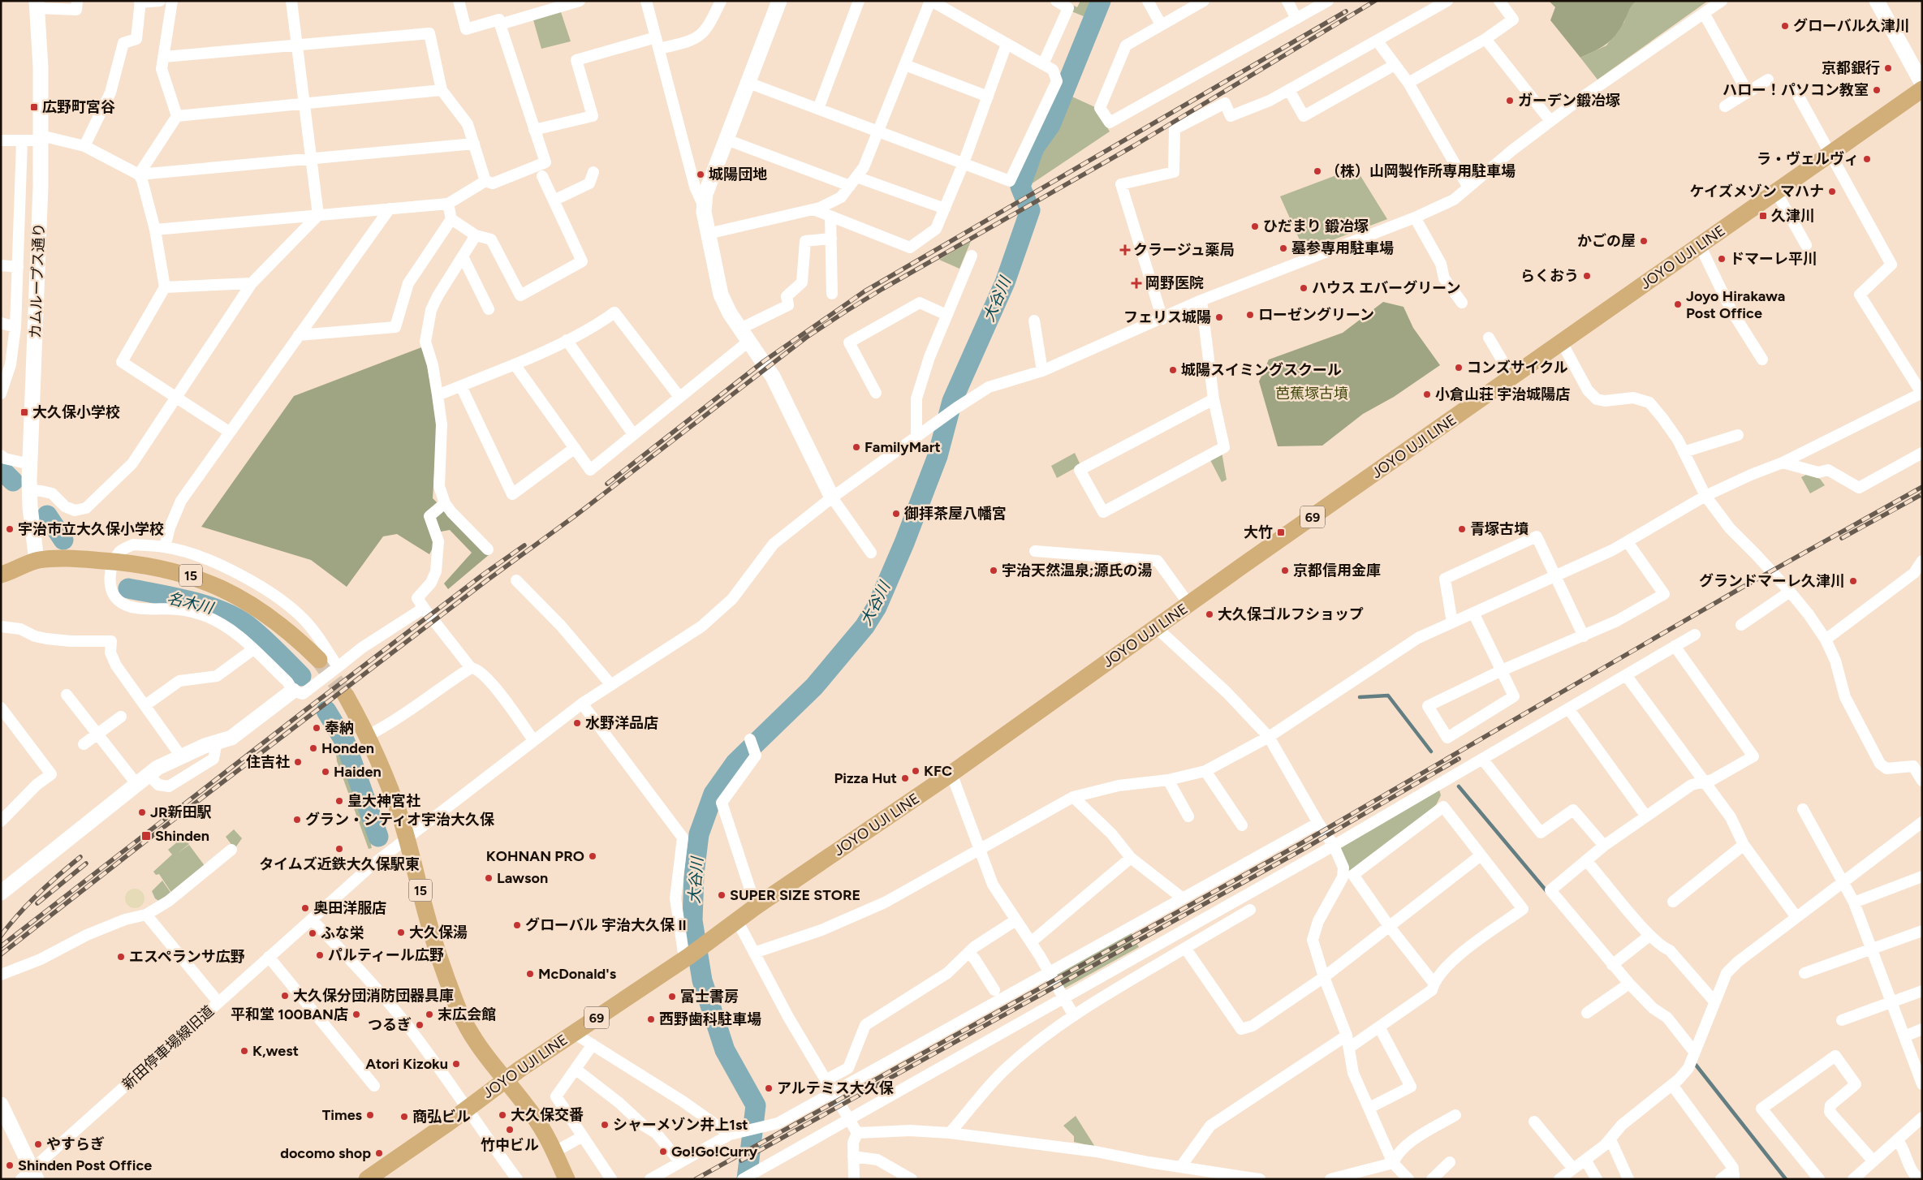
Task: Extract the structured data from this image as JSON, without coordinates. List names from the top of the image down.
{
  "streets": {
    "main road": ["JOYO UJI LINE", "69", "15"],
    "street": ["カムループス通り", "新田停車場線旧道"]
  },
  "crossings": [
    ["JOYO UJI LINE", "15"],
    ["カムループス通り", "15"]
  ],
  "water": ["大谷川", "名木川"],
  "parks": ["芭蕉塚古墳"],
  "places": {
    "other": [
      "グローバル久津川",
      "京都銀行",
      "ハロー！パソコン教室",
      "ガーデン鍛冶塚",
      "ラ・ヴェルヴィ",
      "（株）山岡製作所専用駐車場",
      "城陽団地",
      "ケイズメゾン マハナ",
      "ひだまり 鍛冶塚",
      "かごの屋",
      "墓参専用駐車場",
      "ドマーレ平川",
      "らくおう",
      "ハウス エバーグリーン",
      "Joyo Hirakawa Post Office",
      "ローゼングリーン",
      "フェリス城陽",
      "コンズサイクル",
      "城陽スイミングスクール",
      "小倉山荘 宇治城陽店",
      "FamilyMart",
      "御拝茶屋八幡宮",
      "宇治市立大久保小学校",
      "青塚古墳",
      "宇治天然温泉;源氏の湯",
      "京都信用金庫",
      "グランドマーレ久津川",
      "大久保ゴルフショップ",
      "水野洋品店",
      "奉納",
      "Honden",
      "住吉社",
      "KFC",
      "Haiden",
      "Pizza Hut",
      "皇大神宮社",
      "JR新田駅",
      "グラン・シティオ宇治大久保",
      "タイムズ近鉄大久保駅東",
      "KOHNAN PRO",
      "Lawson",
      "SUPER SIZE STORE",
      "奥田洋服店",
      "グローバル 宇治大久保 II",
      "大久保湯",
      "ふな栄",
      "パルティール広野",
      "エスペランサ広野",
      "McDonald's",
      "大久保分団消防団器具庫",
      "富士書房",
      "平和堂 100BAN店",
      "末広会館",
      "西野歯科駐車場",
      "つるぎ",
      "K,west",
      "Atori Kizoku",
      "アルテミス大久保",
      "Times",
      "大久保交番",
      "商弘ビル",
      "シャーメゾン井上1st",
      "竹中ビル",
      "やすらぎ",
      "Go!Go!Curry",
      "docomo shop",
      "Shinden Post Office"
    ],
    "transit": [
      "広野町宮谷",
      "久津川",
      "大久保小学校",
      "大竹",
      "Shinden"
    ],
    "health": ["クラージュ薬局", "岡野医院"]
  }
}
